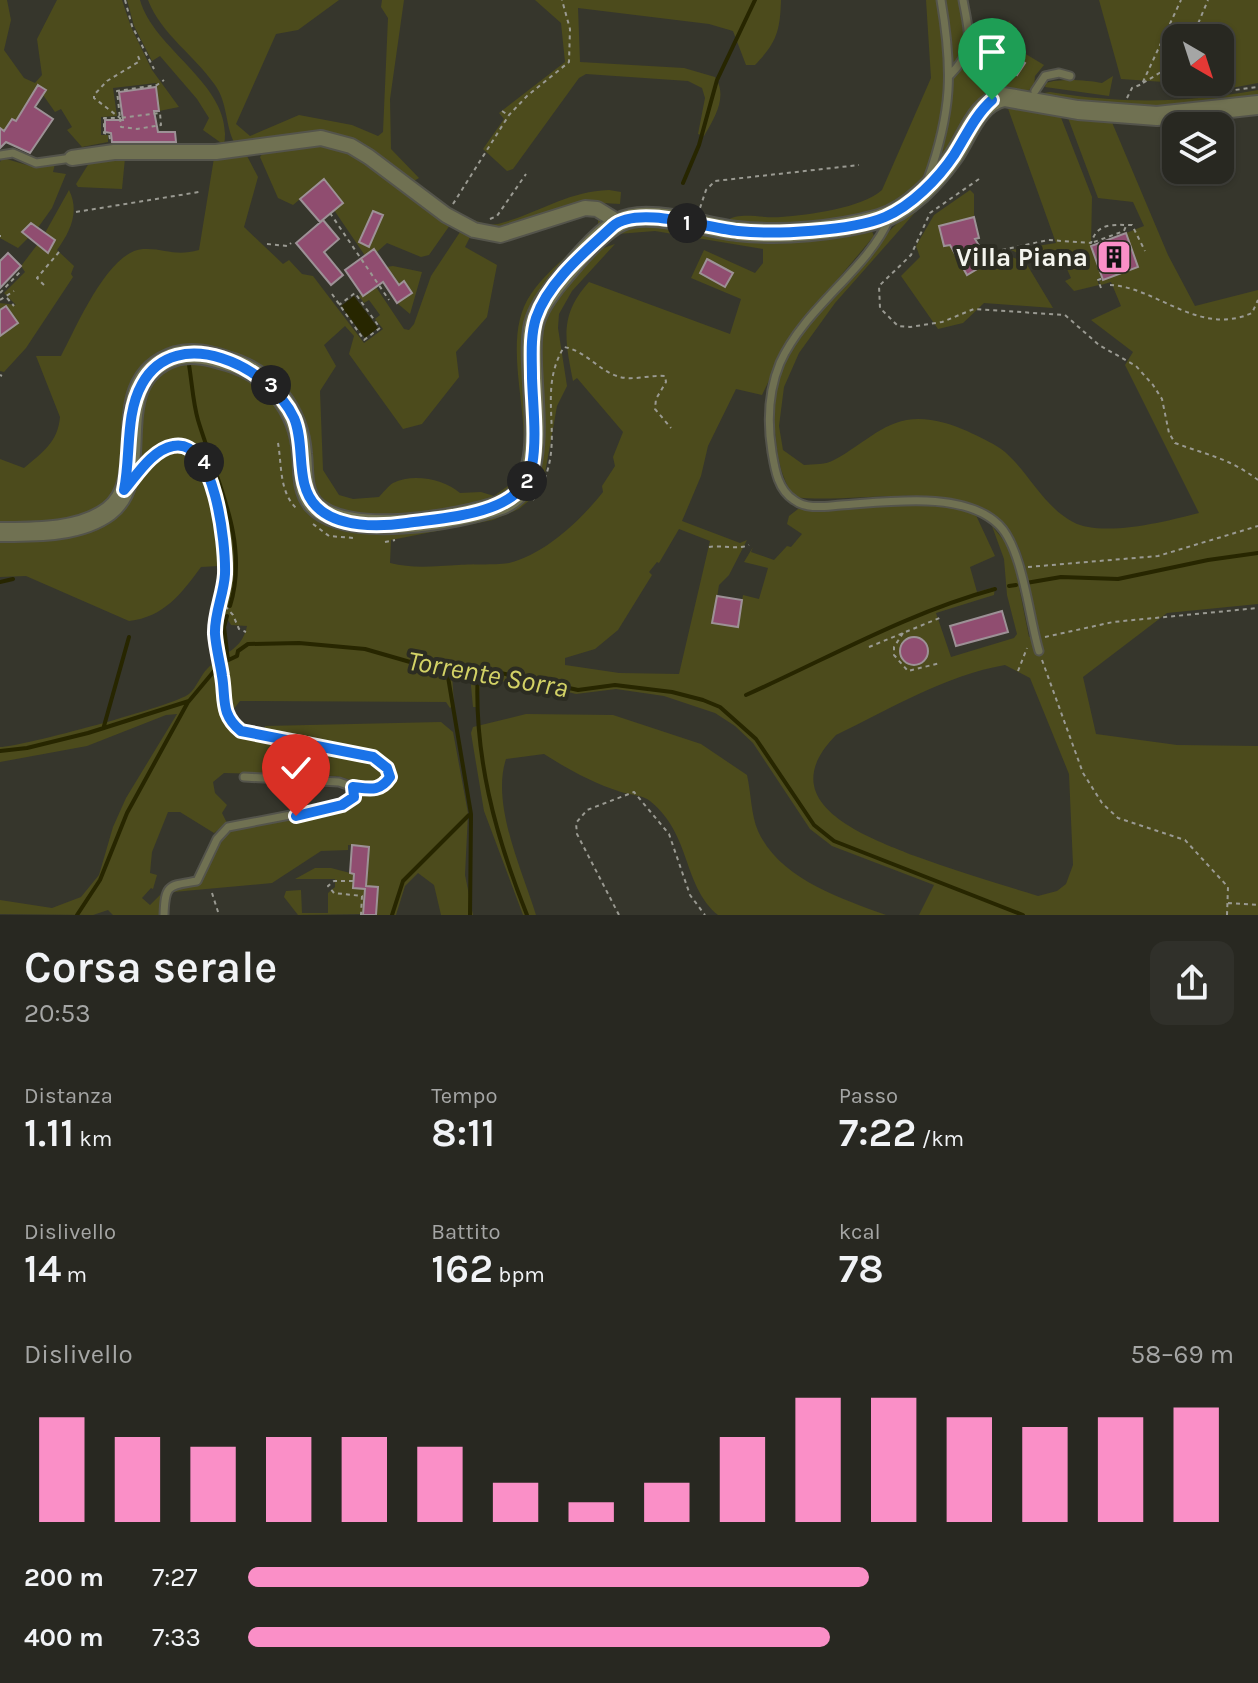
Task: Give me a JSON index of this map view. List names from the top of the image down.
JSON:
{
  "water": ["Torrente Sorra"],
  "places": {
    "building": ["Villa Piana"]
  },
  "north": "bottom right",
  "page": {
    "pins": [
      "1",
      "3",
      "4",
      "2"
    ],
    "heading": ["Corsa serale", "20:53"],
    "stats": [
      ["Distanza", "1.11 km"],
      ["Tempo", "8:11"],
      ["Passo", "7:22 /km"],
      ["Dislivello", "14 m"],
      ["Battito", "162 bpm"],
      ["kcal", "78"]
    ],
    "chart": ["Dislivello", "58–69 m"],
    "list": [
      {
        "name": "200 m",
        "note": "7:27"
      },
      {
        "name": "400 m",
        "note": "7:33"
      }
    ]
  }
}
